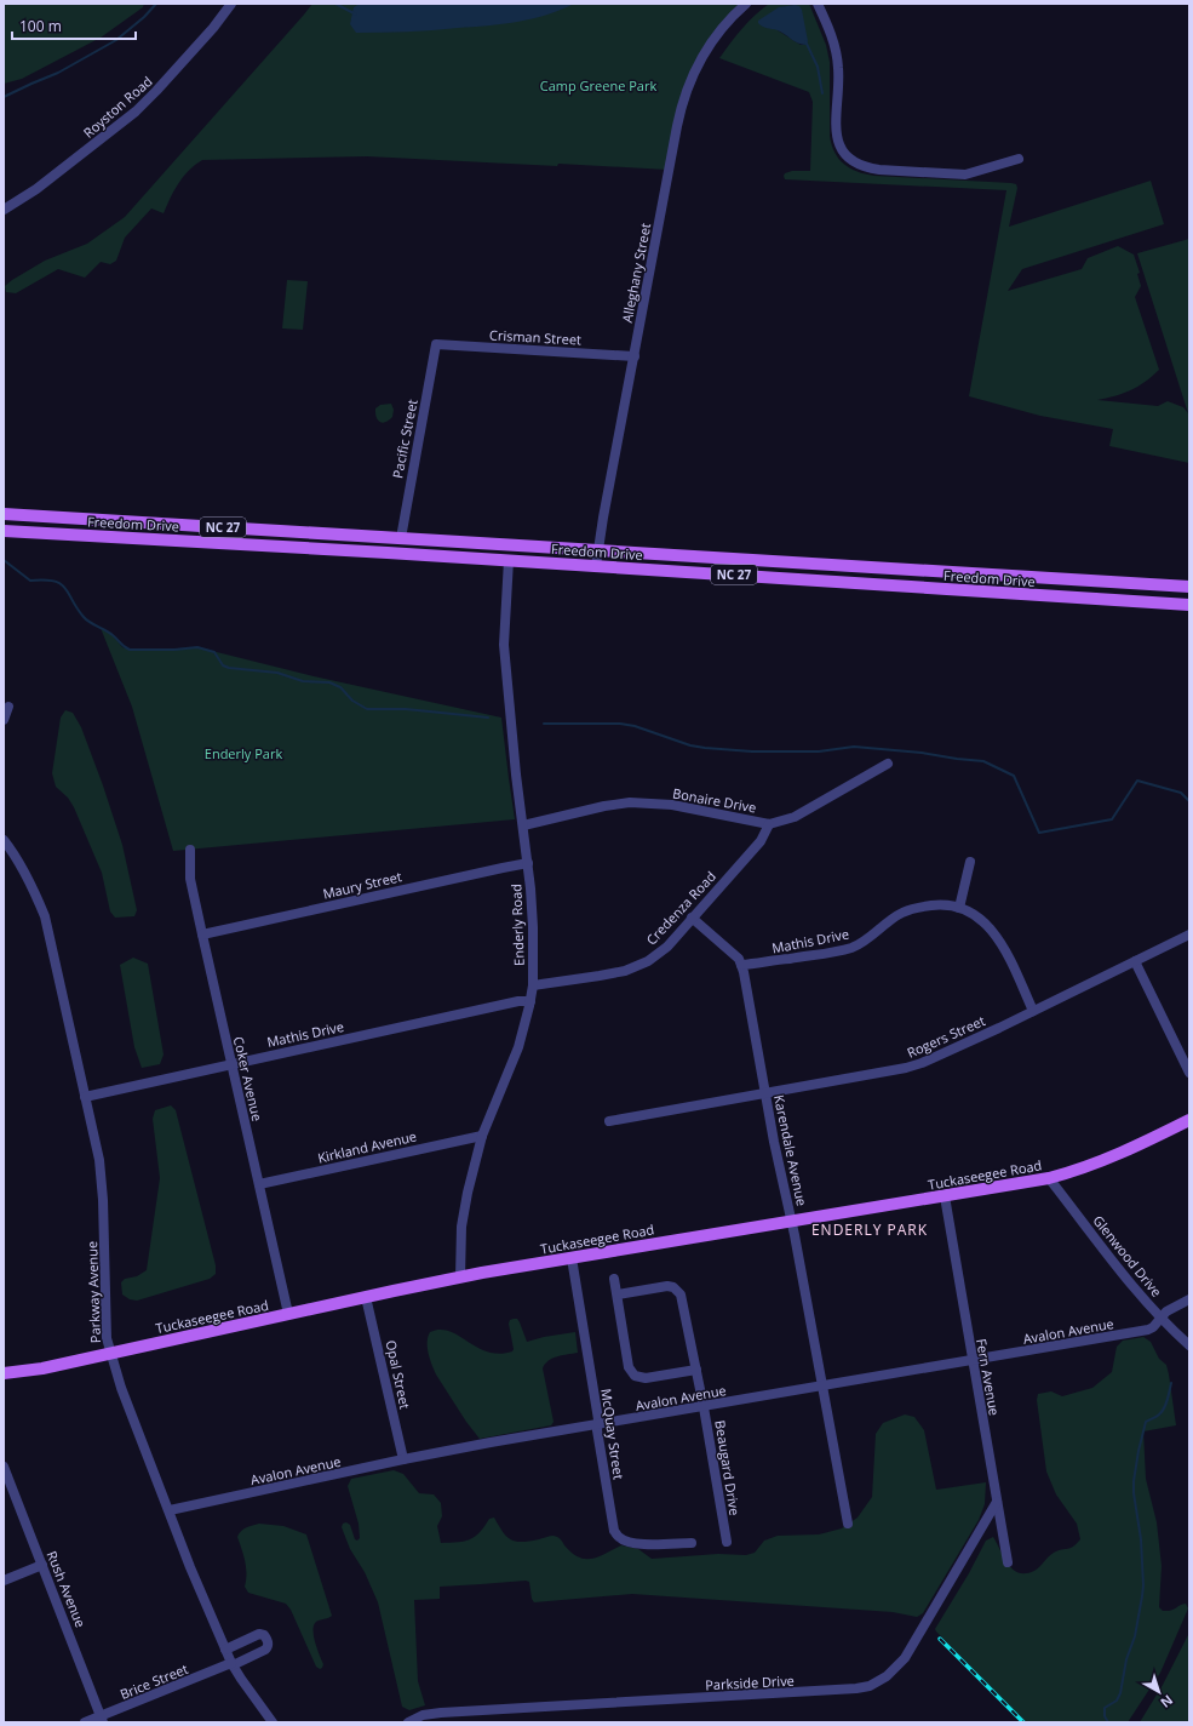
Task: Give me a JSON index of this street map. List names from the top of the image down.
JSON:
{
  "streets": {
    "main road": ["Freedom Drive", "NC 27", "Tuckaseegee Road"],
    "street": [
      "Royston Road",
      "Alleghany Street",
      "Crisman Street",
      "Pacific Street",
      "Bonaire Drive",
      "Maury Street",
      "Credenza Road",
      "Enderly Road",
      "Mathis Drive",
      "Rogers Street",
      "Coker Avenue",
      "Kirkland Avenue",
      "Karendale Avenue",
      "Glenwood Drive",
      "Parkway Avenue",
      "Avalon Avenue",
      "Opal Street",
      "Fern Avenue",
      "McQuay Street",
      "Beaugard Drive",
      "Rush Avenue",
      "Brice Street",
      "Parkside Drive"
    ]
  },
  "crossings": [
    ["Alleghany Street", "Crisman Street"],
    ["Alleghany Street", "Freedom Drive"],
    ["Crisman Street", "Pacific Street"],
    ["Pacific Street", "Freedom Drive"],
    ["Freedom Drive", "Enderly Road"],
    ["Bonaire Drive", "Credenza Road"],
    ["Bonaire Drive", "Enderly Road"],
    ["Maury Street", "Enderly Road"],
    ["Maury Street", "Coker Avenue"],
    ["Credenza Road", "Enderly Road"],
    ["Enderly Road", "Mathis Drive"],
    ["Enderly Road", "Kirkland Avenue"],
    ["Enderly Road", "Tuckaseegee Road"],
    ["Mathis Drive", "Rogers Street"],
    ["Mathis Drive", "Coker Avenue"],
    ["Mathis Drive", "Karendale Avenue"],
    ["Mathis Drive", "Parkway Avenue"],
    ["Rogers Street", "Karendale Avenue"],
    ["Coker Avenue", "Kirkland Avenue"],
    ["Coker Avenue", "Tuckaseegee Road"],
    ["Karendale Avenue", "Tuckaseegee Road"],
    ["Karendale Avenue", "Avalon Avenue"],
    ["Tuckaseegee Road", "Glenwood Drive"],
    ["Tuckaseegee Road", "Parkway Avenue"],
    ["Tuckaseegee Road", "Opal Street"],
    ["Tuckaseegee Road", "Fern Avenue"],
    ["Tuckaseegee Road", "McQuay Street"],
    ["Glenwood Drive", "Avalon Avenue"],
    ["Parkway Avenue", "Avalon Avenue"],
    ["Parkway Avenue", "Brice Street"],
    ["Avalon Avenue", "Opal Street"],
    ["Avalon Avenue", "Fern Avenue"],
    ["Avalon Avenue", "McQuay Street"],
    ["Avalon Avenue", "Beaugard Drive"],
    ["Fern Avenue", "Parkside Drive"],
    ["Rush Avenue", "Brice Street"]
  ],
  "districts": ["ENDERLY PARK"],
  "parks": ["Camp Greene Park", "Enderly Park"],
  "scale_bar": "100 m",
  "north": "bottom right"
}
